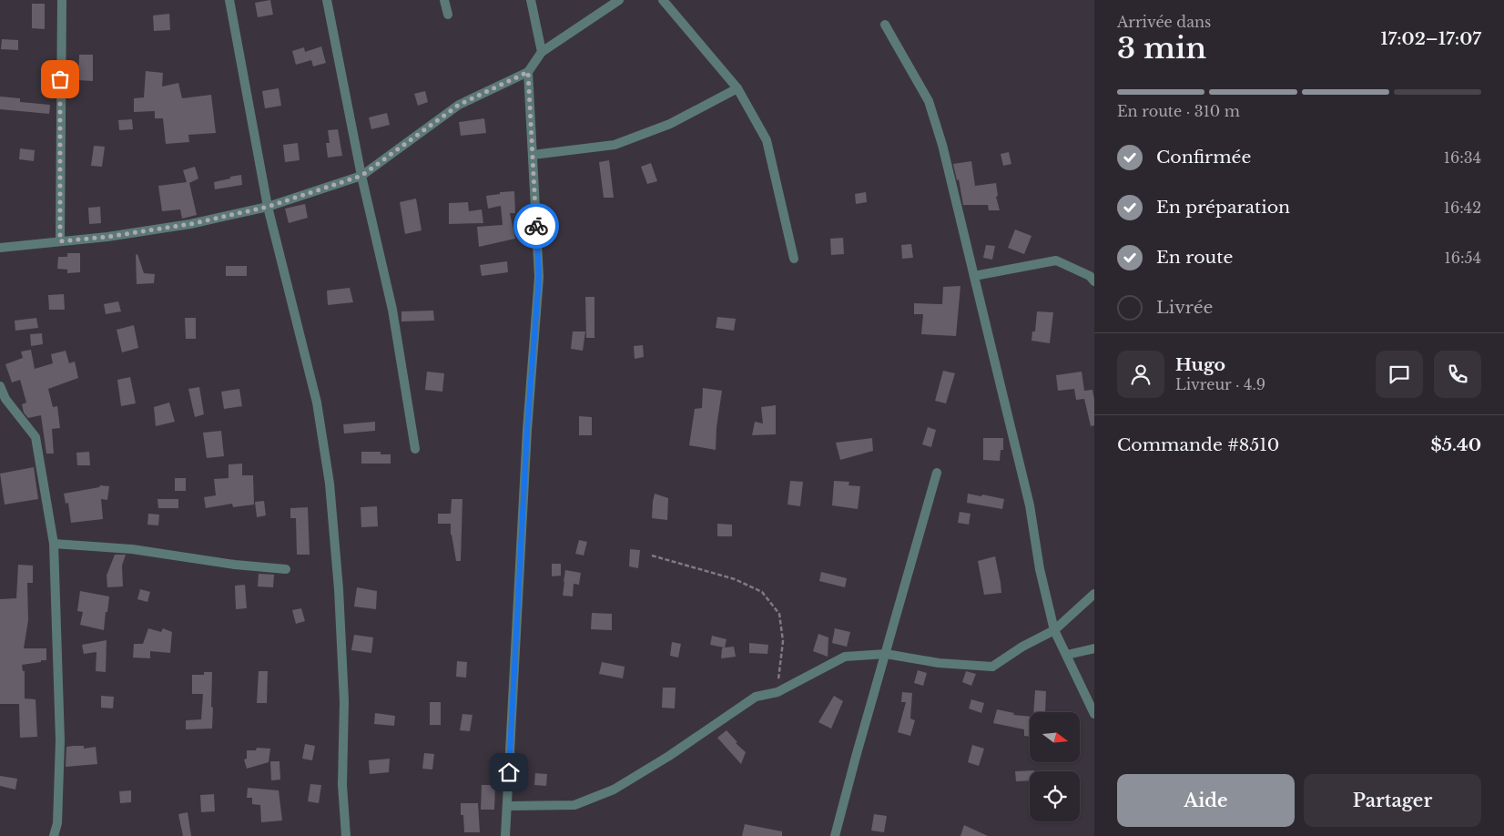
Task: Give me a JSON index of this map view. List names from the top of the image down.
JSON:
{
  "north": "right",
  "page": {
    "heading": ["3 min", "Arrivée dans", "17:02–17:07"],
    "panel": [
      "Hugo",
      "Livreur · 4.9",
      "Commande #8510",
      "$5.40"
    ],
    "bar": "En route · 310 m",
    "list": [
      ["Confirmée", "16:34"],
      ["En préparation", "16:42"],
      ["En route", "16:54"],
      "Livrée"
    ],
    "buttons": ["Aide", "Partager"]
  }
}
